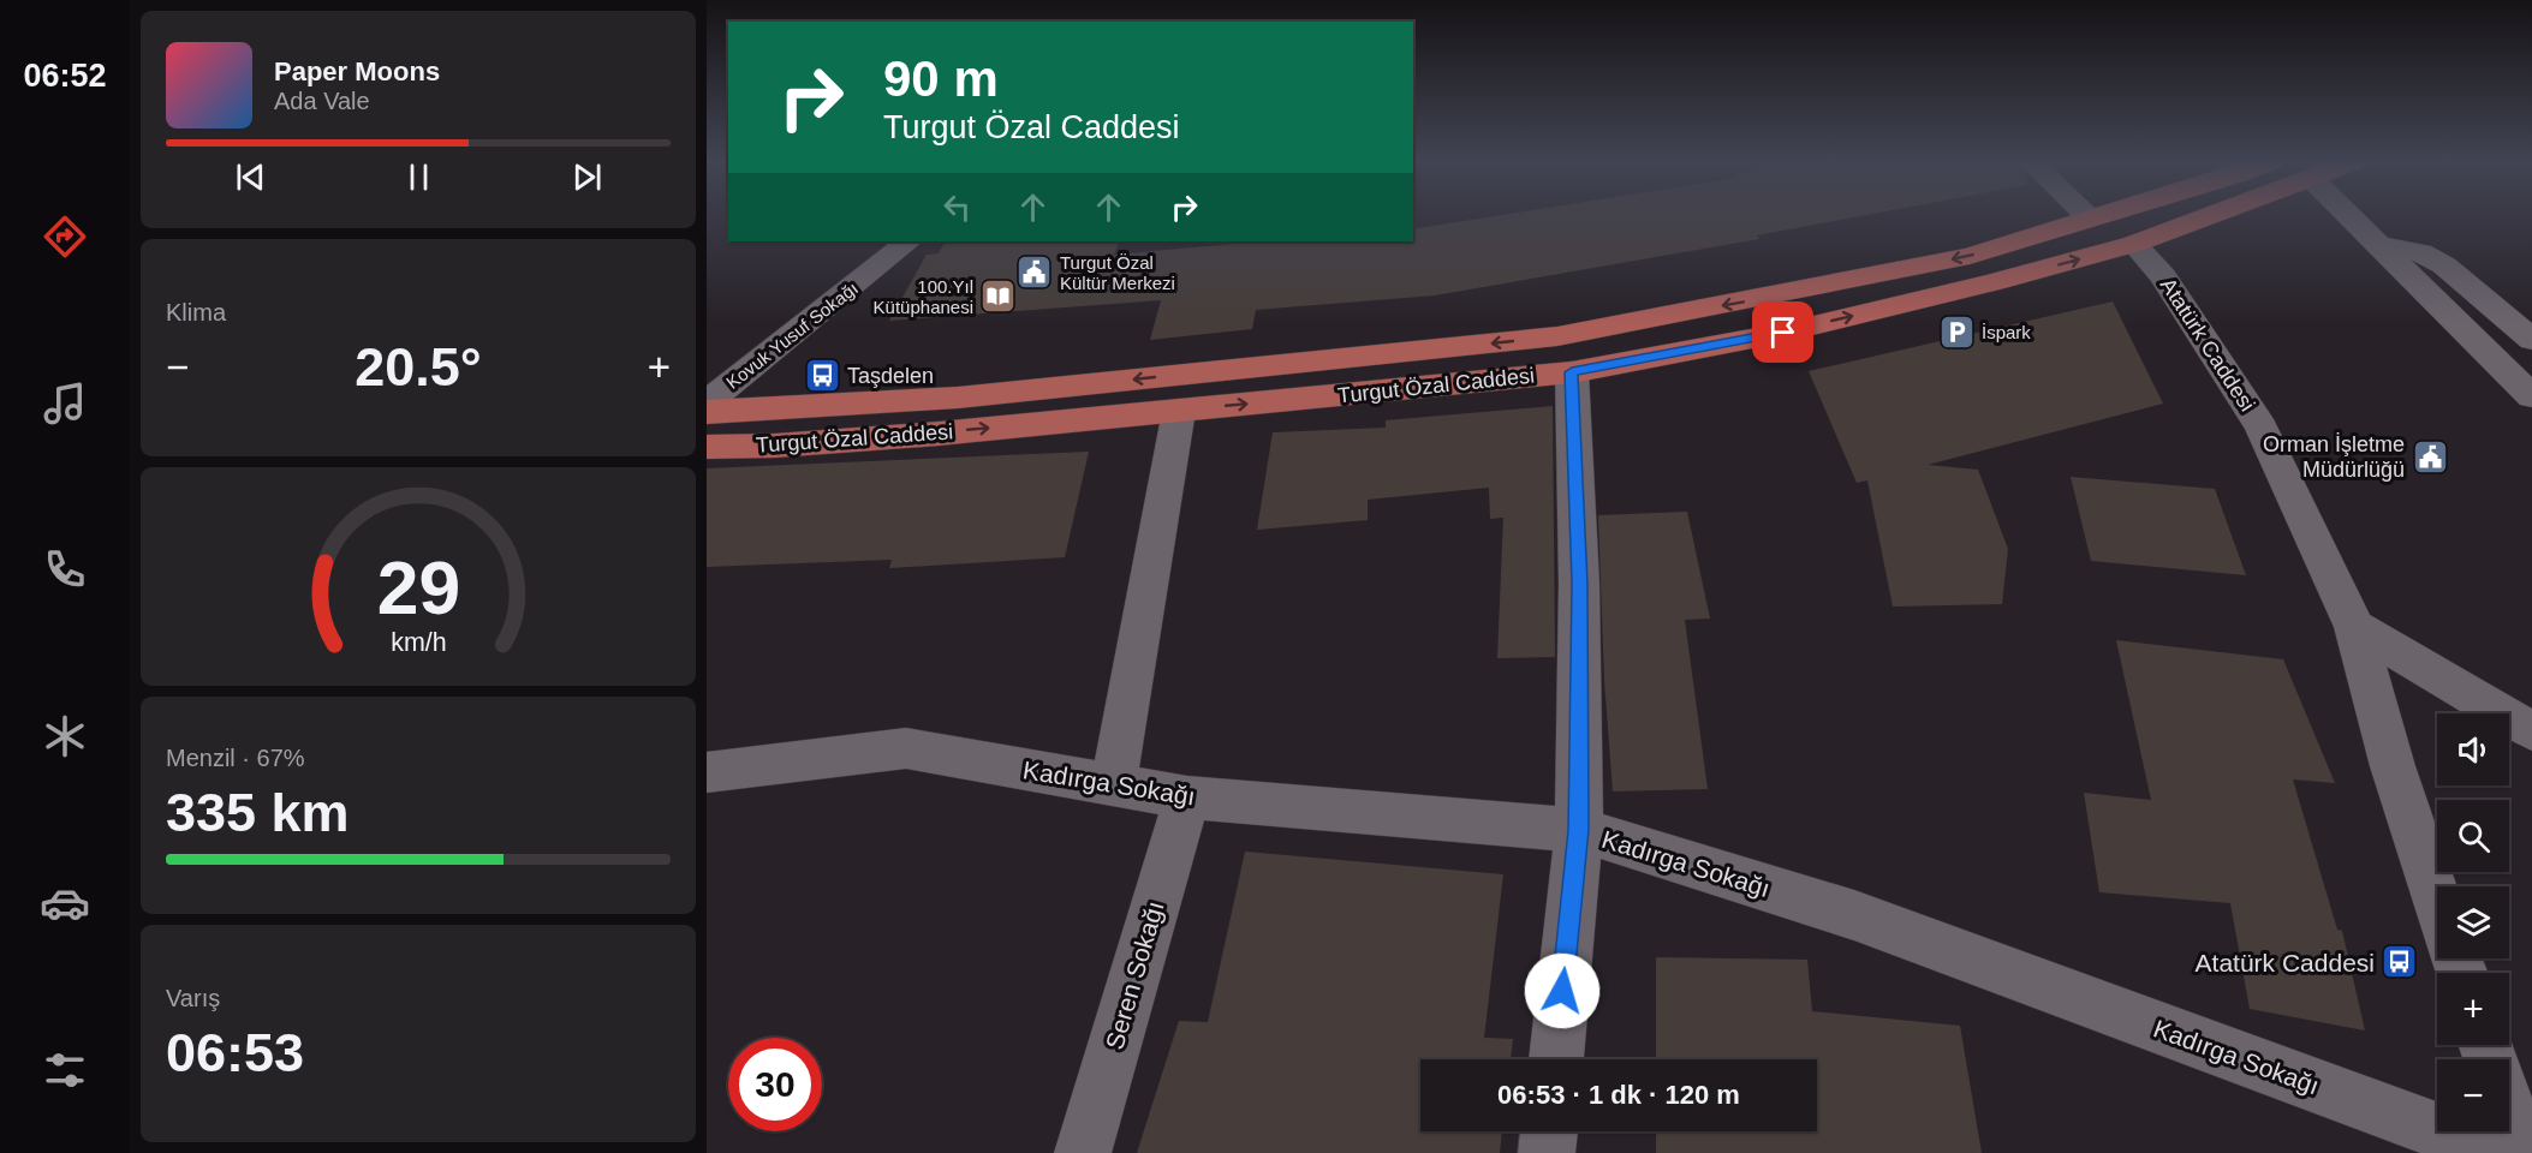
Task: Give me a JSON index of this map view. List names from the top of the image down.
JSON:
{
  "streets": {
    "main road": ["Turgut Özal Caddesi"],
    "street": [
      "Kovuk Yusuf Sokağı",
      "Atatürk Caddesi",
      "Kadırga Sokağı",
      "Seren Sokağı"
    ]
  },
  "crossings": [
    ["Atatürk Caddesi", "Turgut Özal Caddesi"],
    ["Kadırga Sokağı", "Seren Sokağı"]
  ],
  "places": {
    "public building": ["Turgut Özal Kültür Merkezi", "Orman İşletme Müdürlüğü"],
    "library": ["100.Yıl Kütüphanesi"],
    "parking": ["İspark"],
    "bus stop": ["Taşdelen", "Atatürk Caddesi"]
  },
  "page": {
    "tabs": "06:52",
    "turn": ["90 m", "Turgut Özal Caddesi"],
    "song": ["Paper Moons", "Ada Vale"],
    "tile": [
      "Klima",
      ["Menzil · 67%", "335 km"],
      ["Varış", "06:53"]
    ],
    "heat": ["−", "20.5°", "+"],
    "map_buttons": ["+", "−"],
    "limit": "30",
    "trip": "06:53 · 1 dk · 120 m",
    "gauge": ["29", "km/h"]
  }
}
